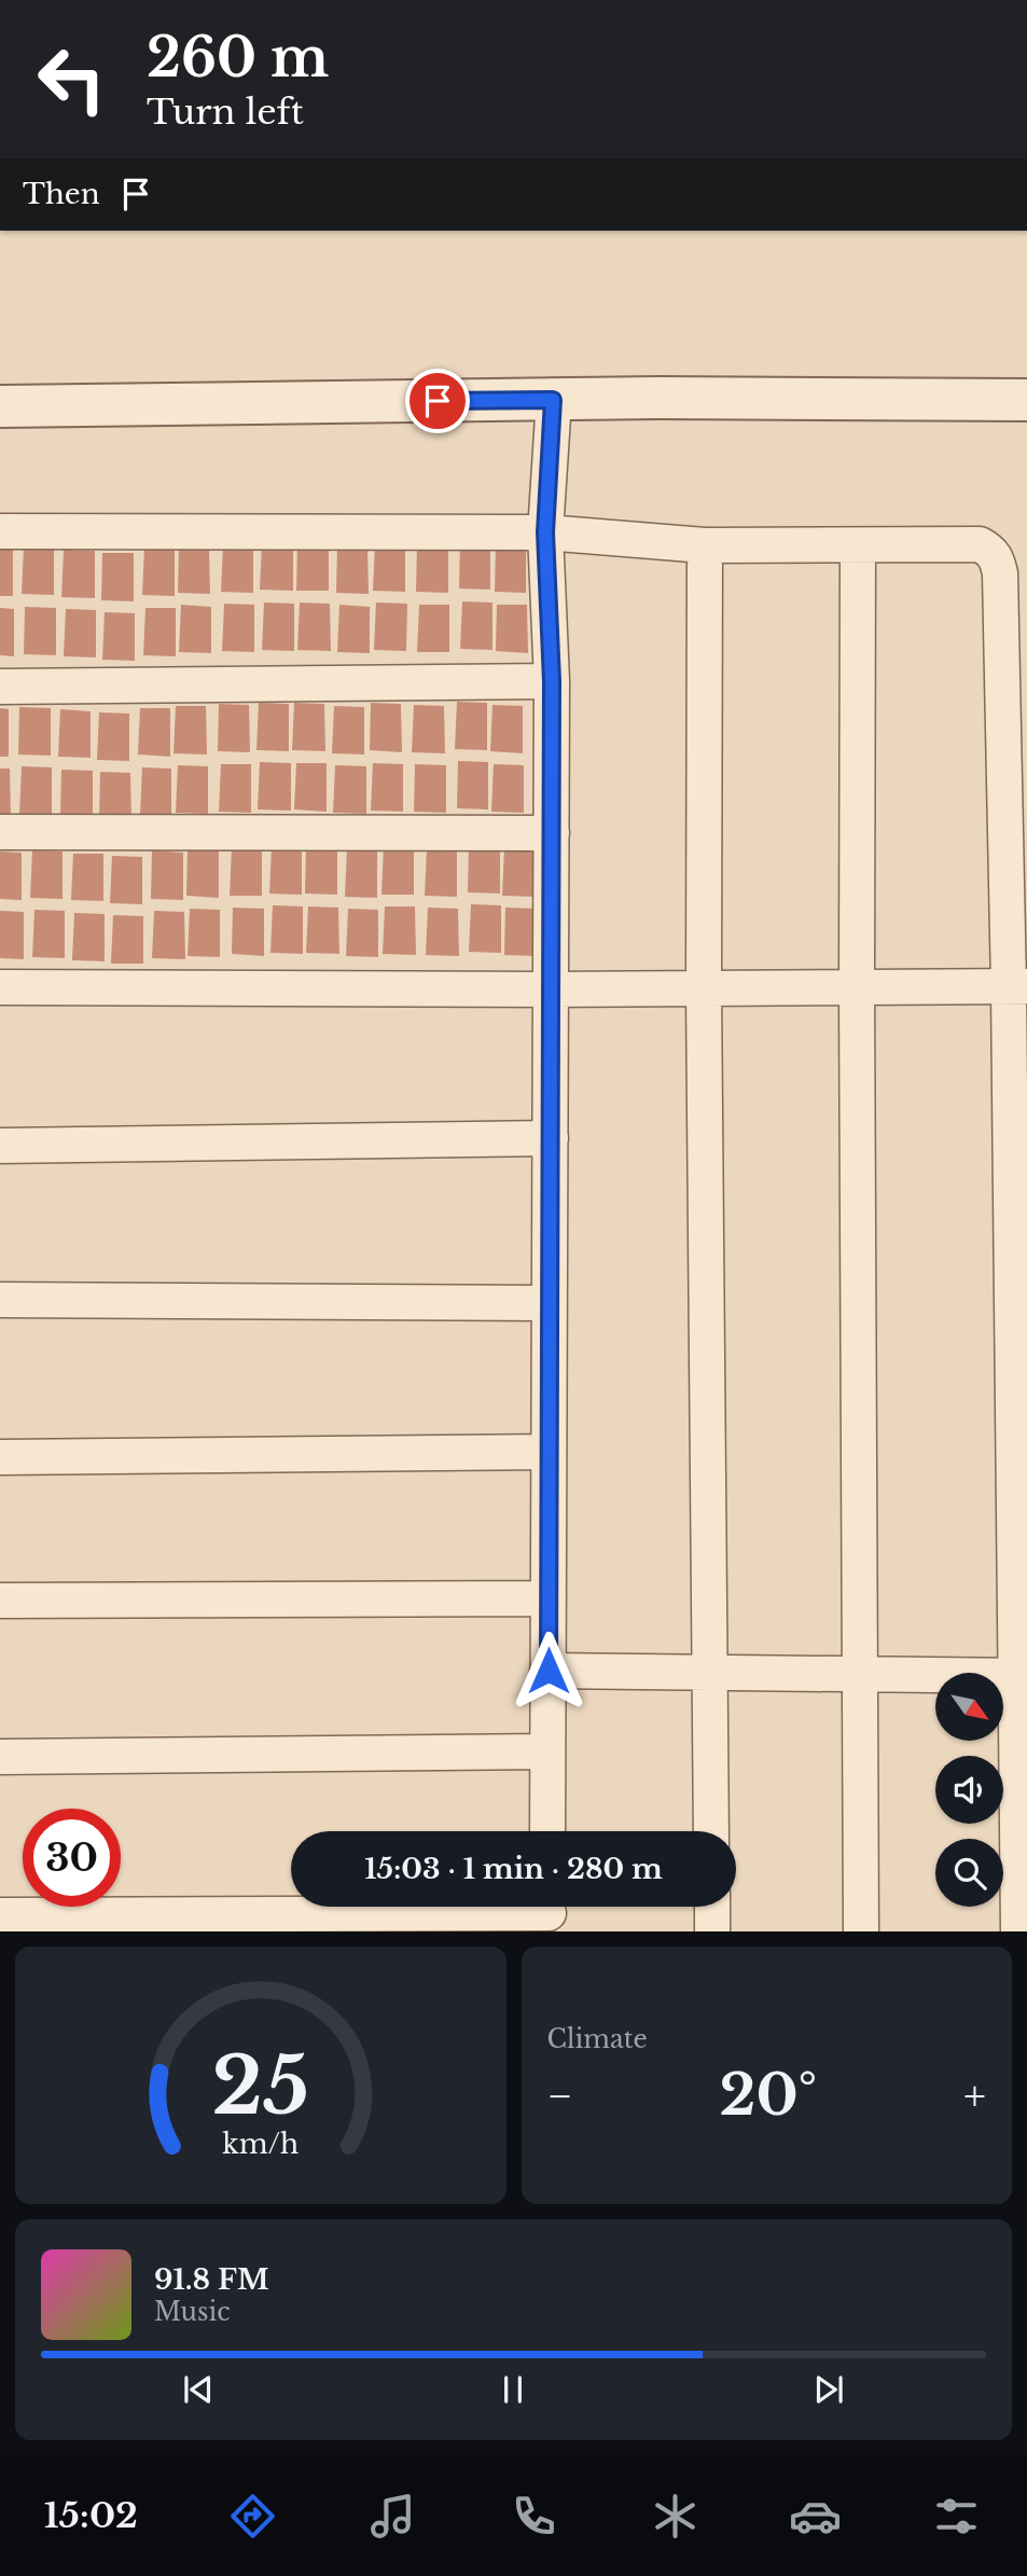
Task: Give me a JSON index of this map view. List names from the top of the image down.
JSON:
{
  "north": "bottom right",
  "page": {
    "turn": ["260 m", "Turn left"],
    "then": "Then",
    "limit": "30",
    "trip": "15:03 · 1 min · 280 m",
    "tile": "Climate",
    "heat": ["−", "20°", "+"],
    "song": ["91.8 FM", "Music"],
    "tabs": "15:02",
    "gauge": ["25", "km/h"]
  }
}
